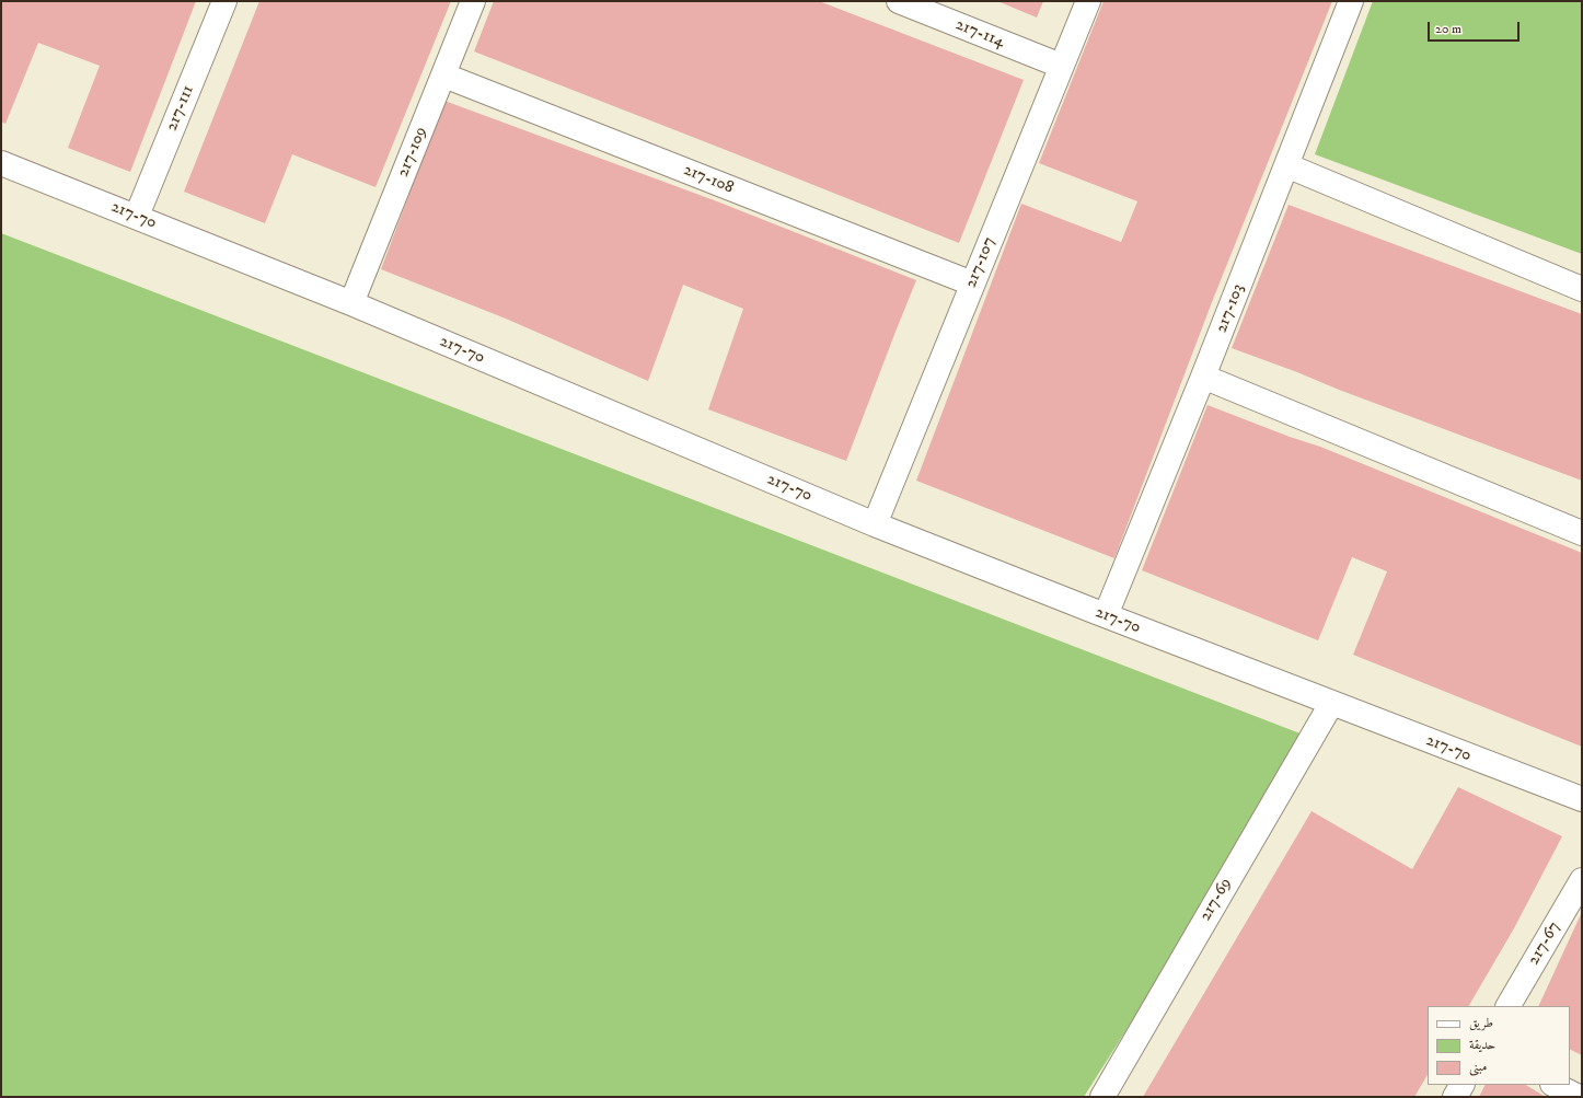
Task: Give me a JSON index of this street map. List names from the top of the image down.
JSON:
{
  "streets": {
    "street": [
      "217-114",
      "217-111",
      "217-109",
      "217-108",
      "217-70",
      "217-107",
      "217-103",
      "217-69",
      "217-67"
    ]
  },
  "crossings": [
    ["217-114", "217-107"],
    ["217-111", "217-70"],
    ["217-109", "217-108"],
    ["217-109", "217-70"],
    ["217-108", "217-107"],
    ["217-70", "217-107"],
    ["217-70", "217-103"],
    ["217-70", "217-69"]
  ],
  "legend": ["طريق", "حديقة", "مبنى"],
  "scale_bar": "20 m"
}
